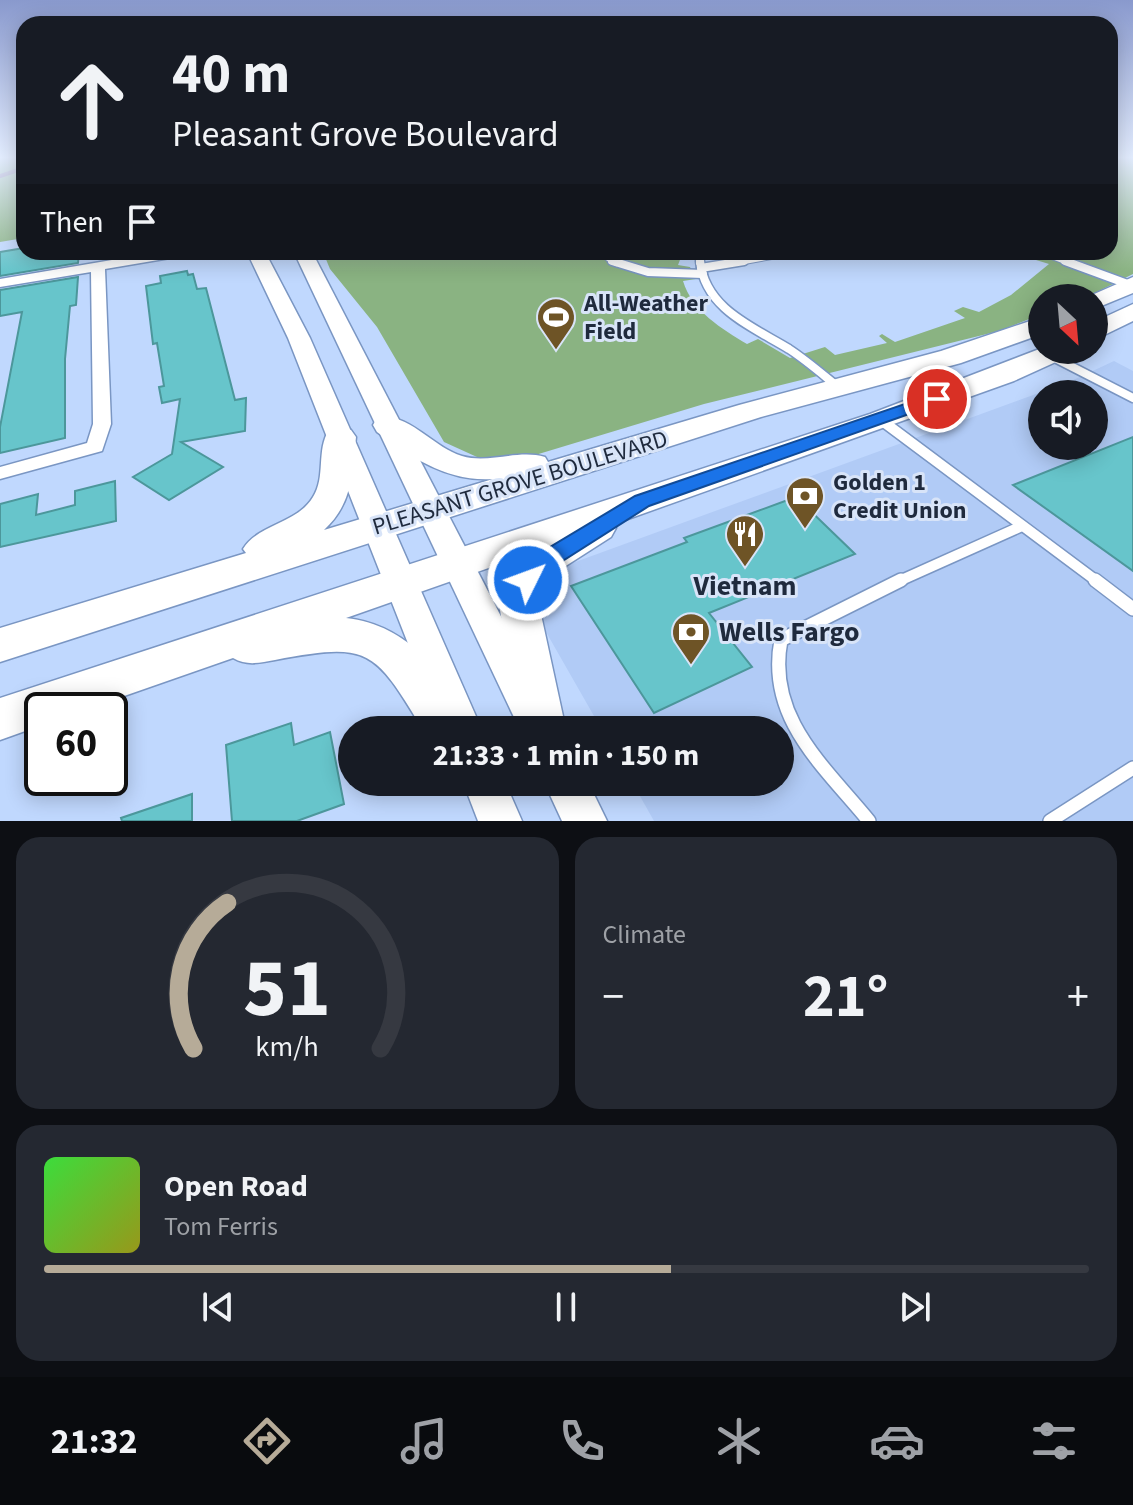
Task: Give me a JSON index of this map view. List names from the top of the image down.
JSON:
{
  "streets": {
    "main road": ["PLEASANT GROVE BOULEVARD"]
  },
  "places": {
    "sports": ["All-Weather Field"],
    "bank": ["Golden 1 Credit Union", "Wells Fargo"],
    "restaurant": ["Vietnam"]
  },
  "north": "bottom right",
  "page": {
    "turn": ["40 m", "Pleasant Grove Boulevard"],
    "then": "Then",
    "limit": "60",
    "trip": "21:33 · 1 min · 150 m",
    "tile": "Climate",
    "heat": ["−", "21°", "+"],
    "song": ["Open Road", "Tom Ferris"],
    "tabs": "21:32",
    "gauge": ["51", "km/h"]
  }
}
